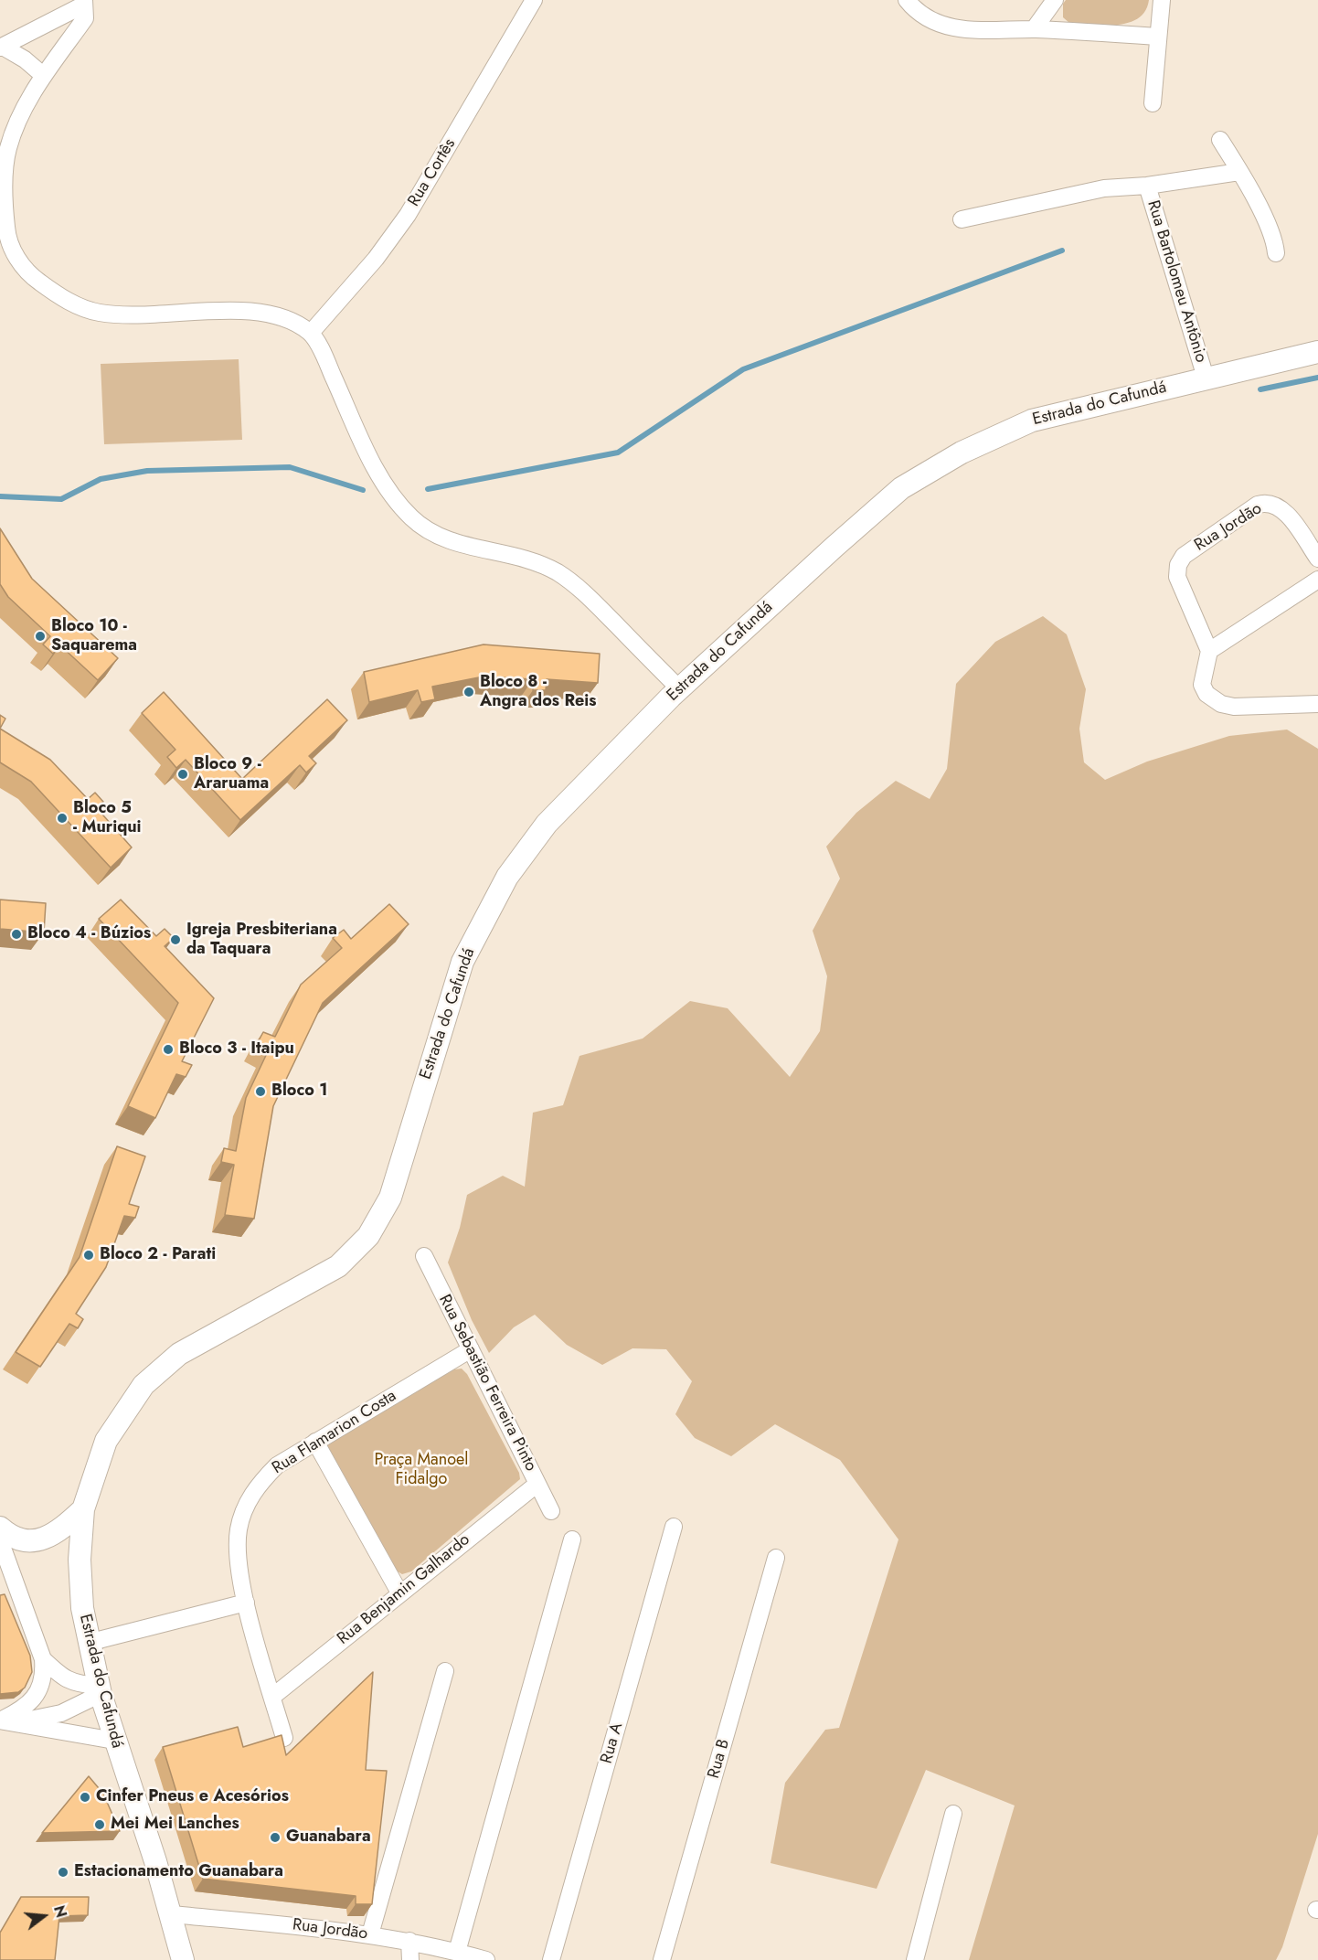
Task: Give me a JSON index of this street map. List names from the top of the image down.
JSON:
{
  "streets": {
    "main road": ["Estrada do Cafundá"],
    "street": [
      "Rua Cortês",
      "Rua Bartolomeu Antônio",
      "Rua Jordão",
      "Rua Sebastião Ferreira Pinto",
      "Rua Flamarion Costa",
      "Rua Benjamin Galhardo",
      "Rua A",
      "Rua B"
    ]
  },
  "crossings": [
    ["Rua Bartolomeu Antônio", "Estrada do Cafundá"],
    ["Estrada do Cafundá", "Rua Jordão"],
    ["Rua Sebastião Ferreira Pinto", "Rua Flamarion Costa"],
    ["Rua Sebastião Ferreira Pinto", "Rua Benjamin Galhardo"],
    ["Rua Flamarion Costa", "Rua Benjamin Galhardo"]
  ],
  "parks": ["Praça Manoel Fidalgo"],
  "places": [
    "Bloco 10 - Saquarema",
    "Bloco 8 - Angra dos Reis",
    "Bloco 9 - Araruama",
    "Bloco 5 - Muriqui",
    "Bloco 4 - Búzios",
    "Igreja Presbiteriana da Taquara",
    "Bloco 3 - Itaipu",
    "Bloco 1",
    "Bloco 2 - Parati",
    "Cinfer Pneus e Acesórios",
    "Mei Mei Lanches",
    "Guanabara",
    "Estacionamento Guanabara"
  ],
  "north": "right"
}
